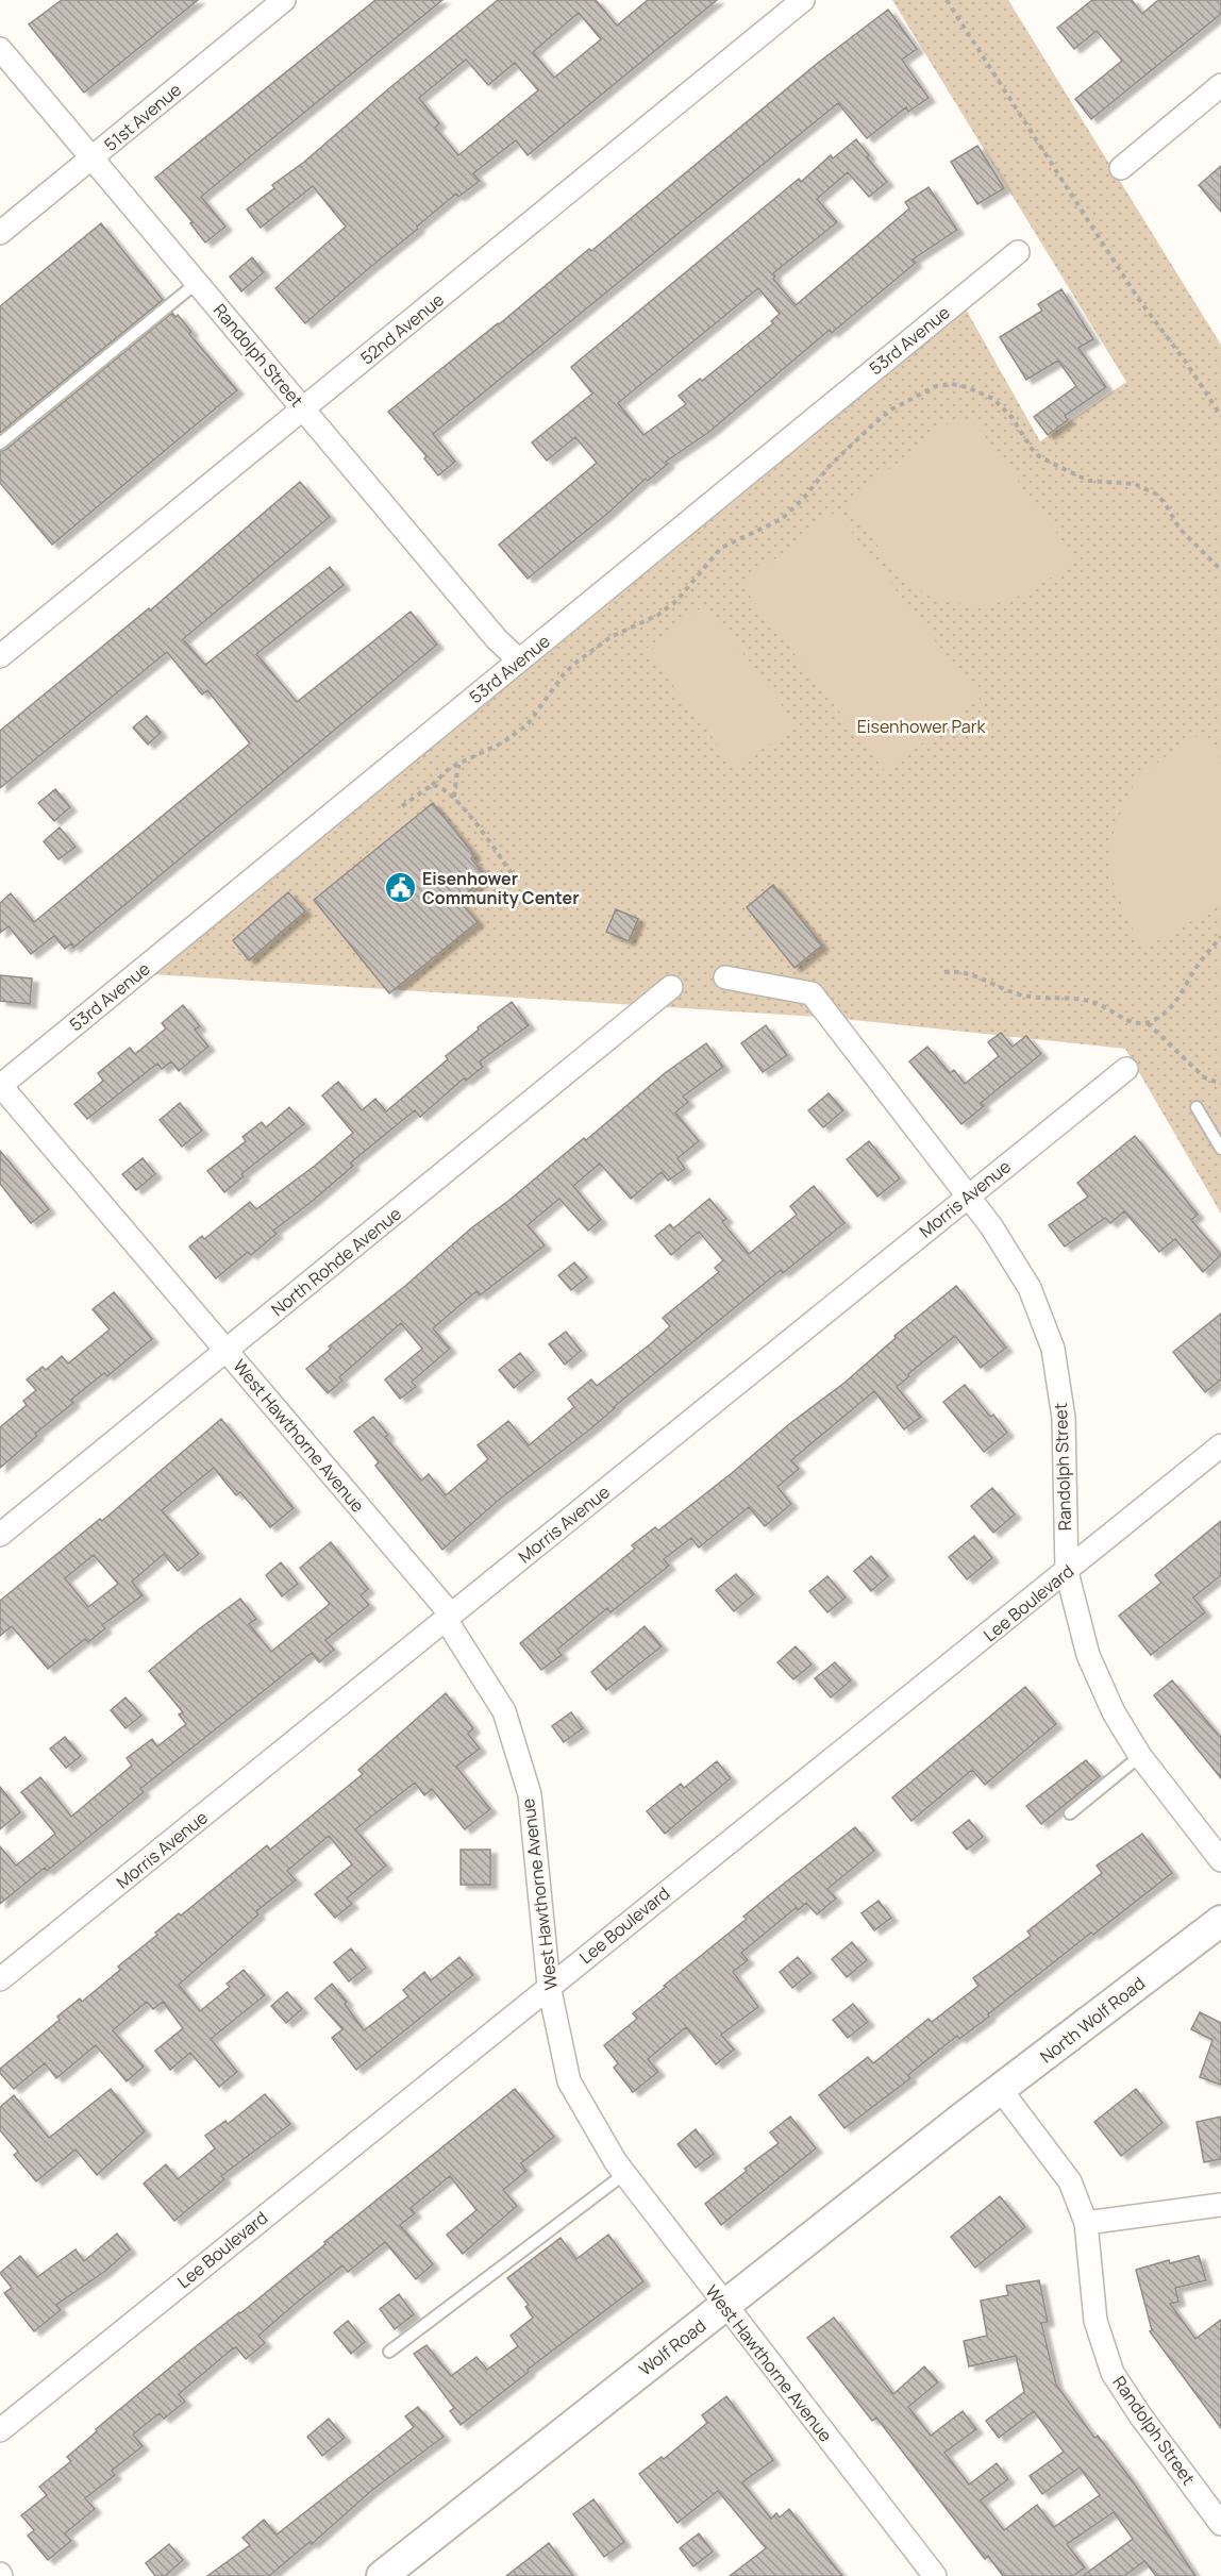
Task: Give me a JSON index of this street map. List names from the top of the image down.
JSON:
{
  "streets": {
    "main road": ["North Wolf Road", "Wolf Road"],
    "street": [
      "51st Avenue",
      "52nd Avenue",
      "53rd Avenue",
      "Randolph Street",
      "Morris Avenue",
      "North Rohde Avenue",
      "West Hawthorne Avenue",
      "Lee Boulevard"
    ]
  },
  "crossings": [
    ["51st Avenue", "Randolph Street"],
    ["52nd Avenue", "Randolph Street"],
    ["53rd Avenue", "Randolph Street"],
    ["53rd Avenue", "West Hawthorne Avenue"],
    ["Randolph Street", "Morris Avenue"],
    ["Randolph Street", "Lee Boulevard"],
    ["Randolph Street", "North Wolf Road"],
    ["Morris Avenue", "West Hawthorne Avenue"],
    ["North Rohde Avenue", "West Hawthorne Avenue"],
    ["West Hawthorne Avenue", "Lee Boulevard"],
    ["West Hawthorne Avenue", "Wolf Road"],
    ["North Wolf Road", "Wolf Road"]
  ],
  "parks": ["Eisenhower Park"],
  "places": {
    "public building": ["Eisenhower Community Center"]
  }
}
